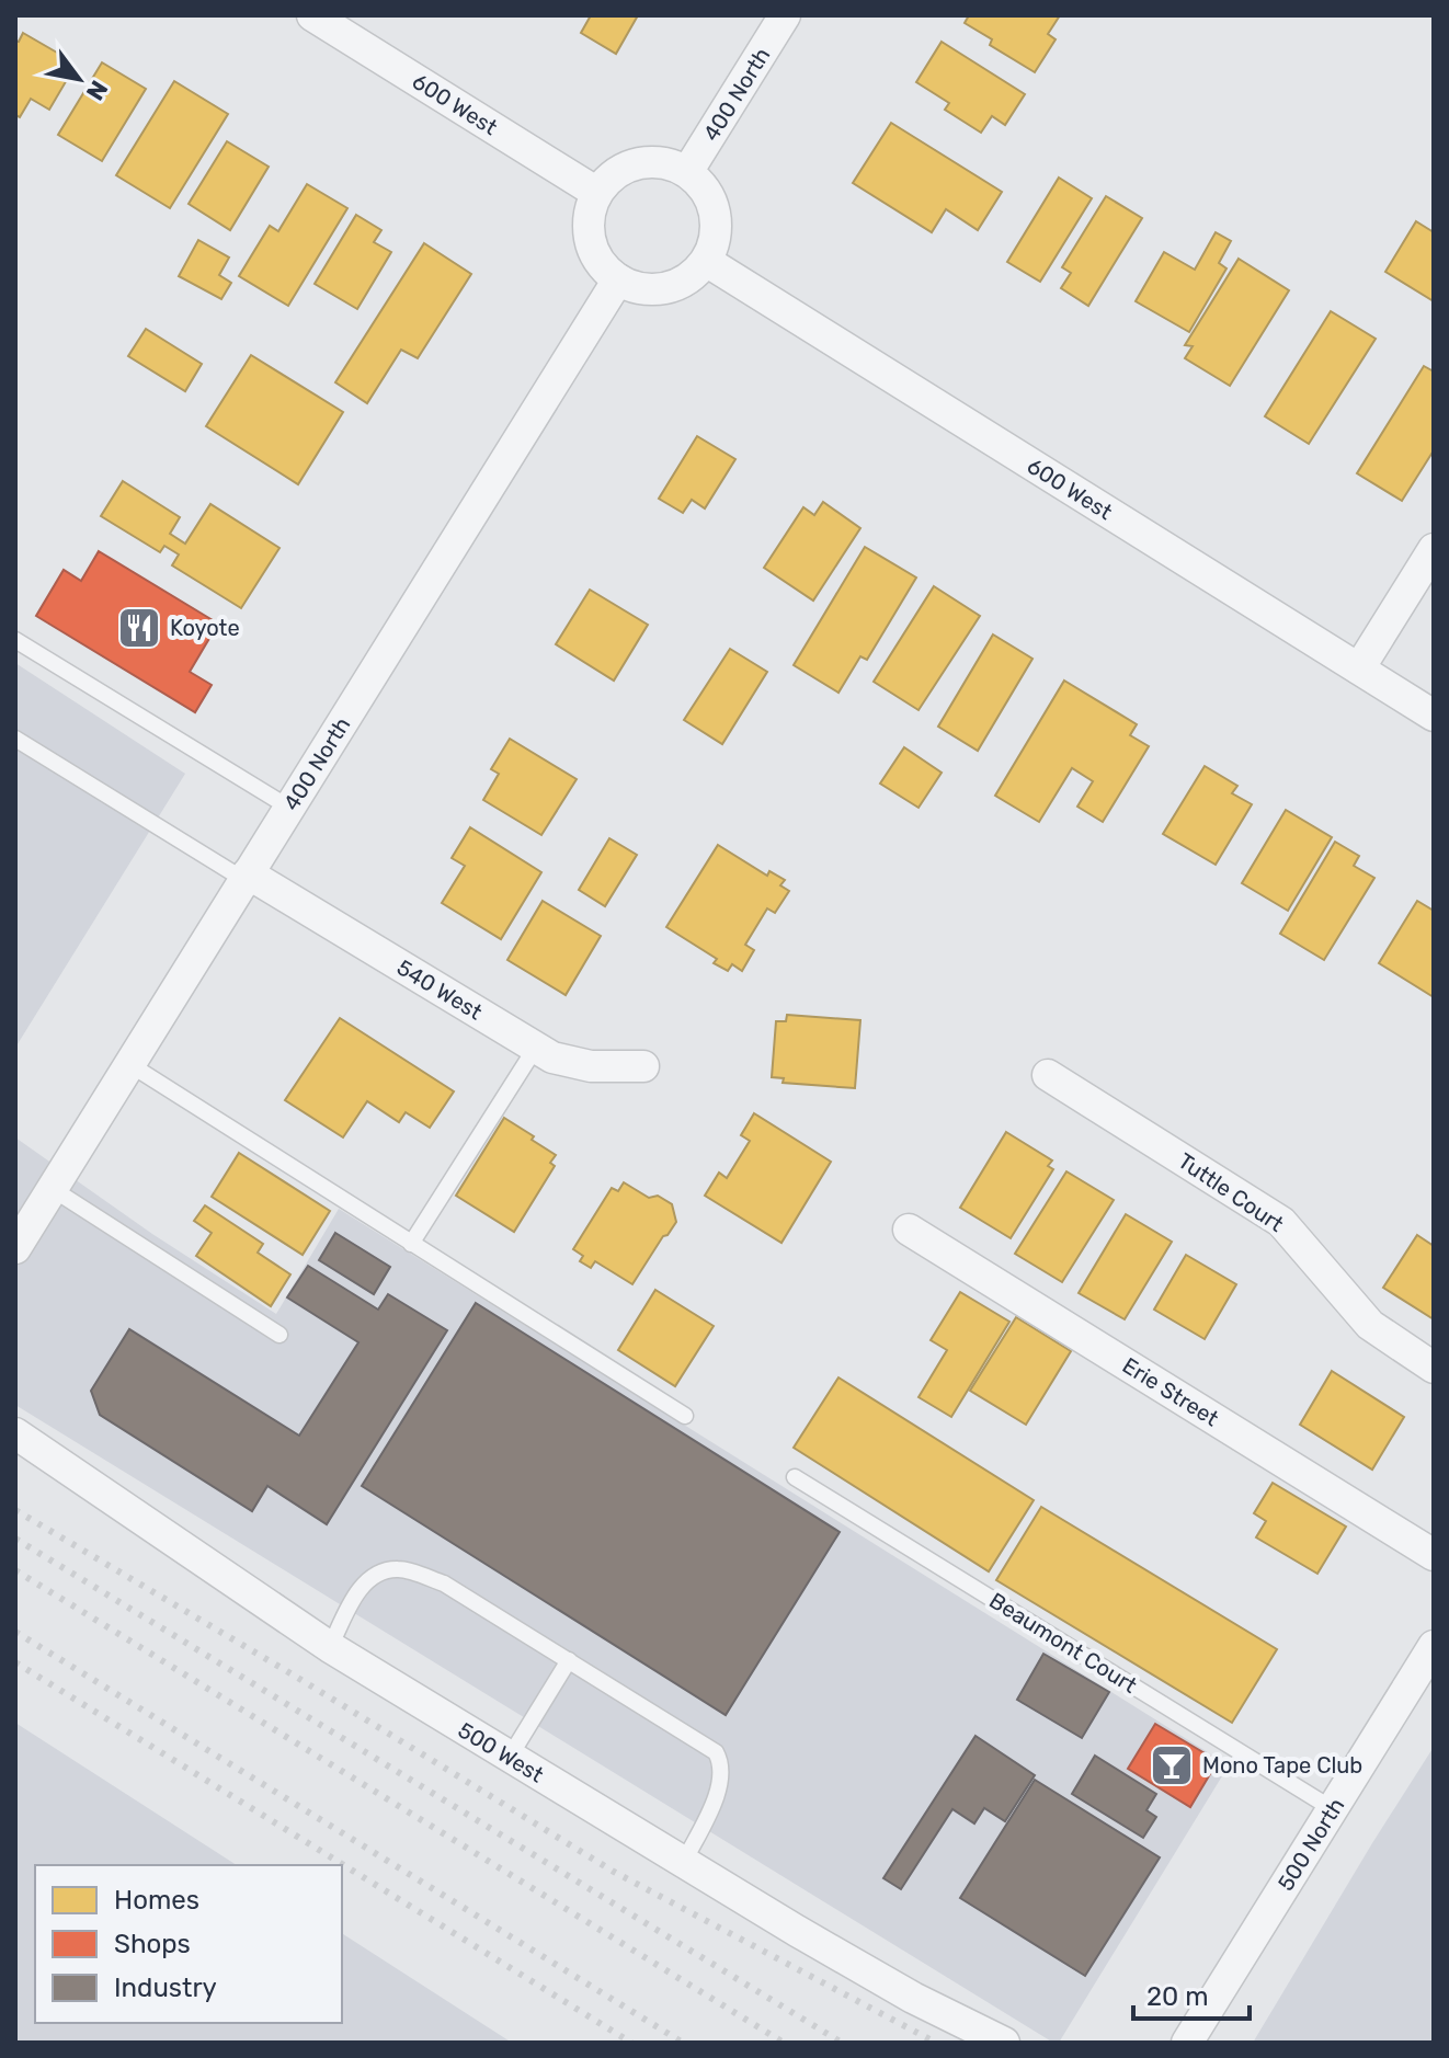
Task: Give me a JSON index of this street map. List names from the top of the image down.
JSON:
{
  "streets": {
    "street": [
      "400 North",
      "600 West",
      "540 West",
      "Tuttle Court",
      "Erie Street",
      "500 West",
      "500 North"
    ],
    "lane": ["Beaumont Court"]
  },
  "crossings": [
    ["400 North", "600 West"],
    ["400 North", "540 West"],
    ["Beaumont Court", "500 North"]
  ],
  "places": {
    "restaurant": ["Koyote"],
    "bar": ["Mono Tape Club"]
  },
  "legend": ["Homes", "Shops", "Industry"],
  "scale_bar": "20 m",
  "north": "bottom right"
}
